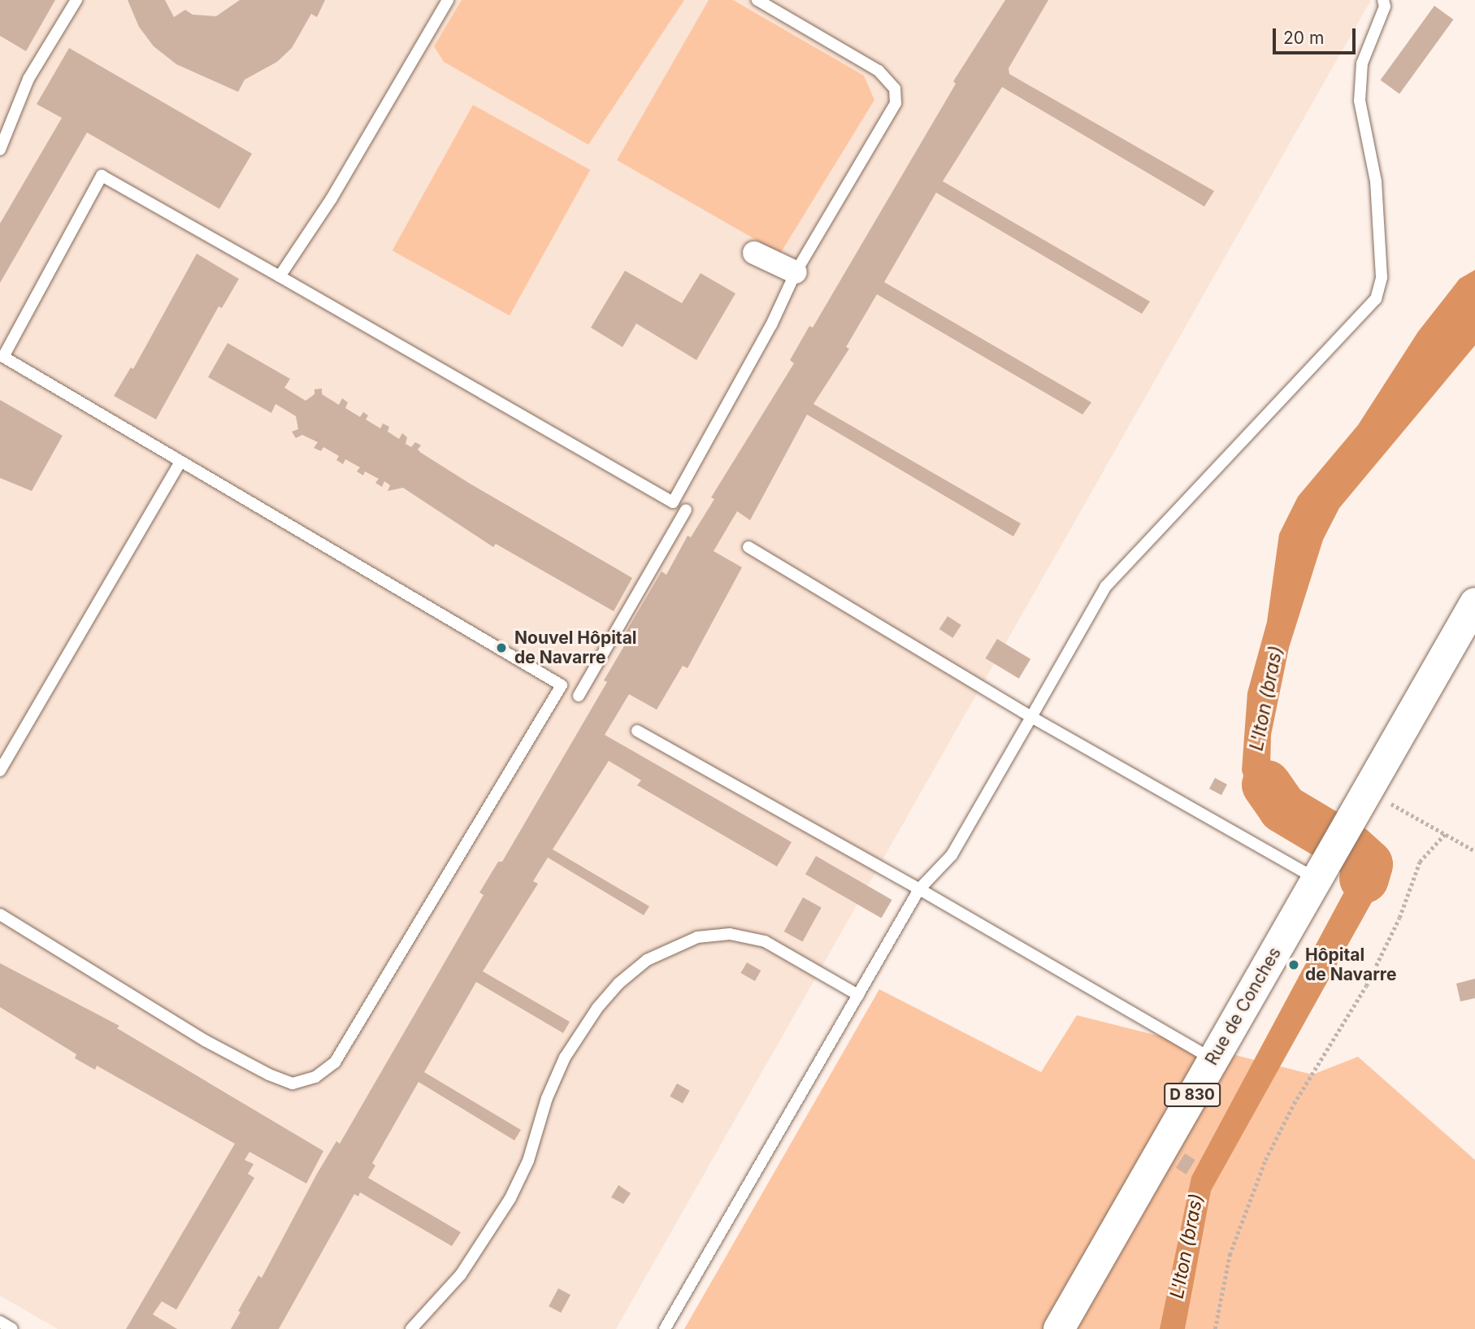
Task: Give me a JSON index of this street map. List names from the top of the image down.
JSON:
{
  "streets": {
    "main road": ["Rue de Conches", "D 830"]
  },
  "crossings": [
    ["Rue de Conches", "D 830"]
  ],
  "water": ["L'Iton (bras)"],
  "places": ["Nouvel Hôpital de Navarre", "Hôpital de Navarre"],
  "scale_bar": "20 m"
}
